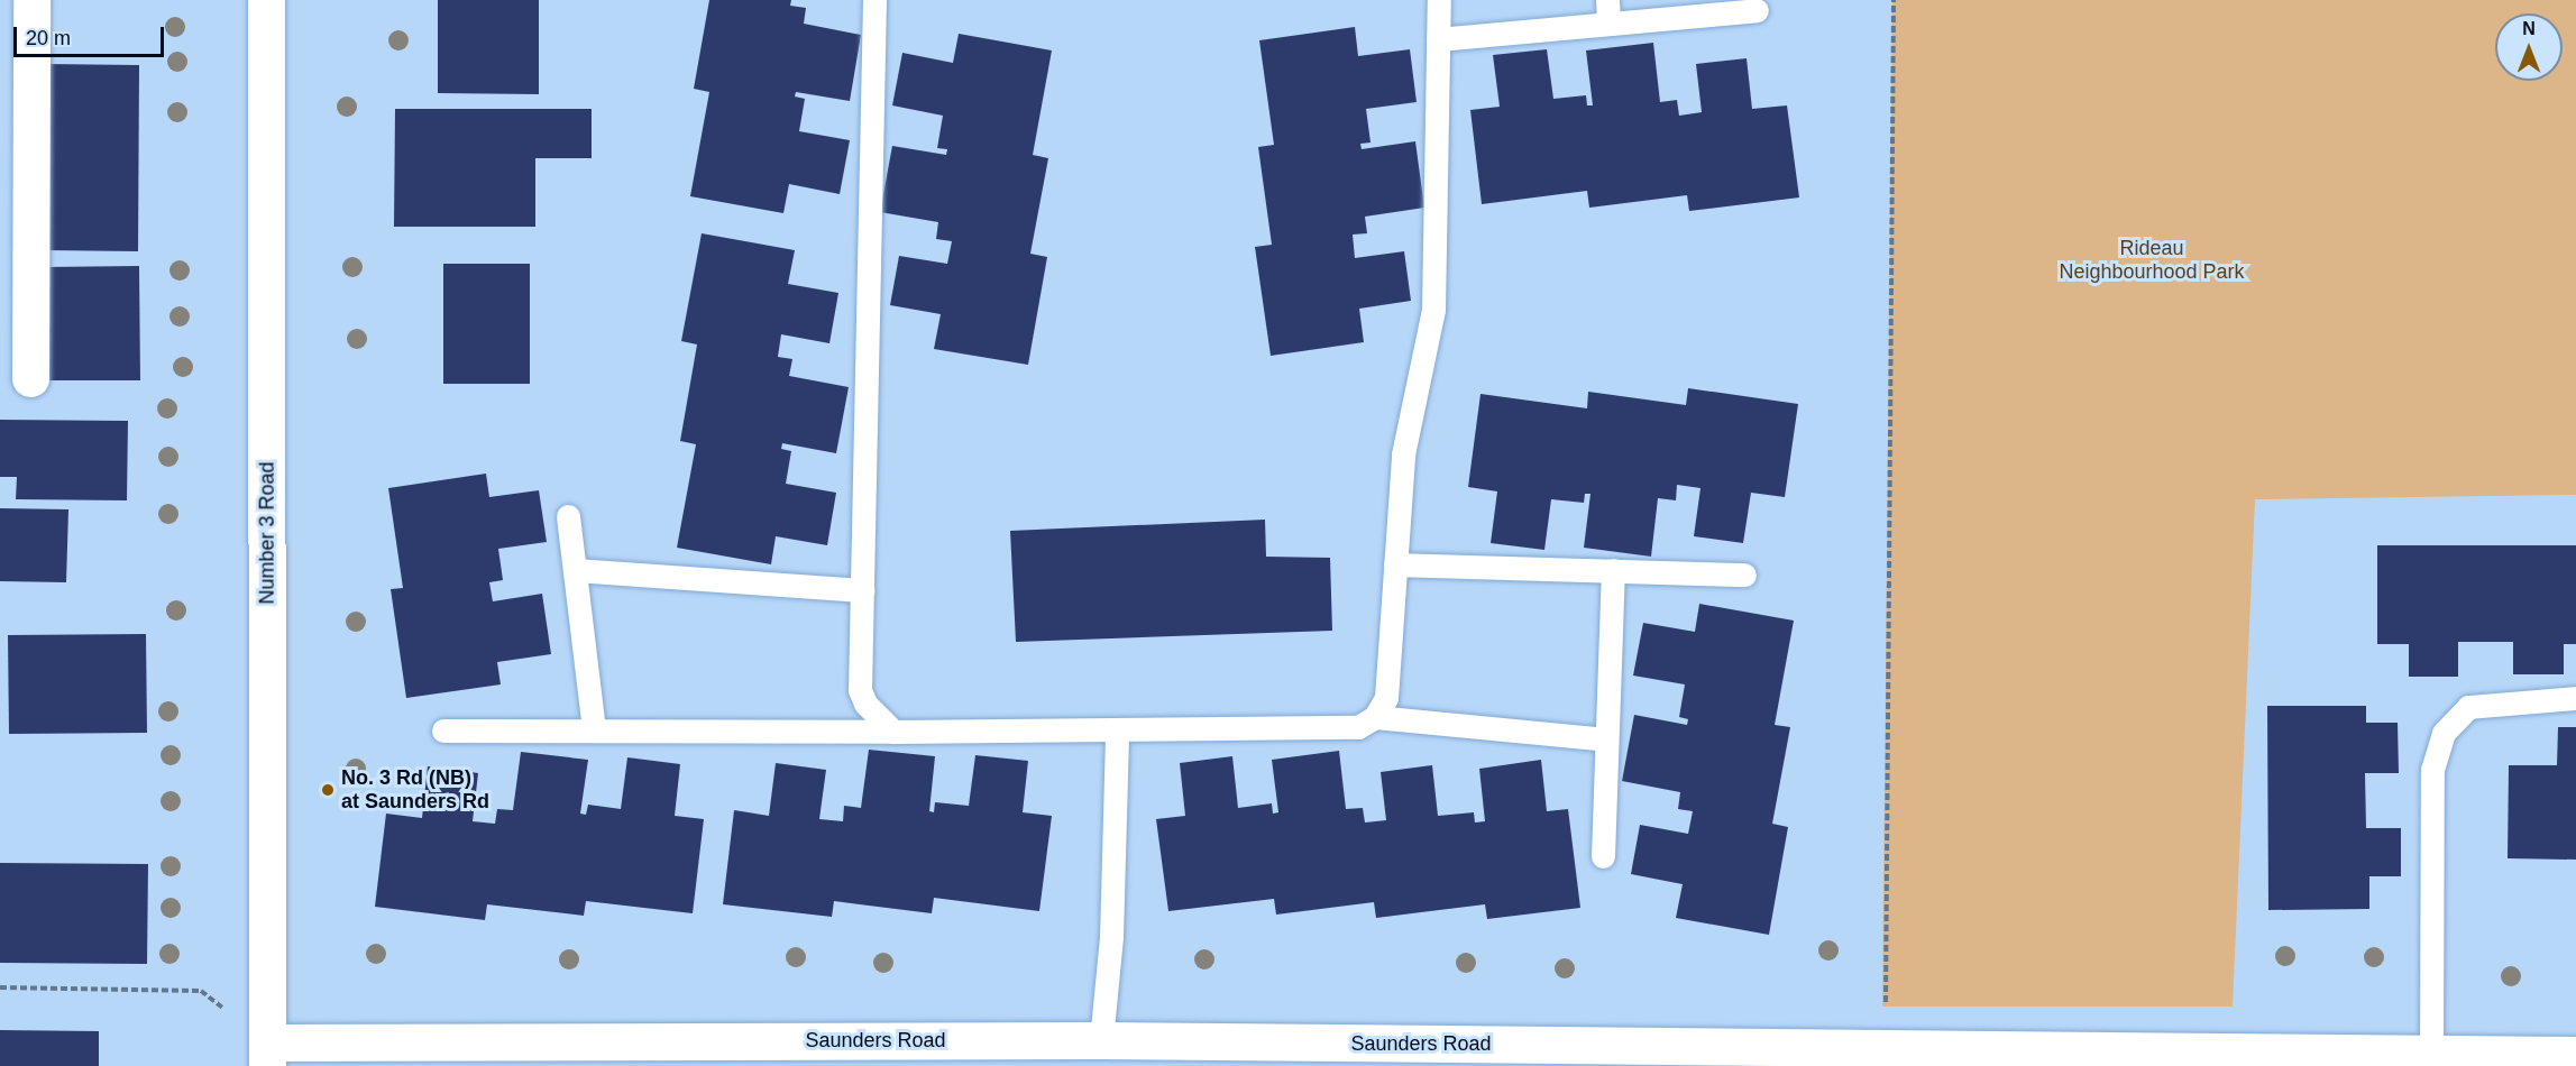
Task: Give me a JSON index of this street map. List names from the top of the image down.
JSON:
{
  "streets": {
    "street": ["Number 3 Road", "Saunders Road"]
  },
  "crossings": [
    ["Number 3 Road", "Saunders Road"]
  ],
  "parks": ["Rideau Neighbourhood Park"],
  "places": ["No. 3 Rd (NB) at Saunders Rd"],
  "scale_bar": "20 m",
  "north": "top"
}
